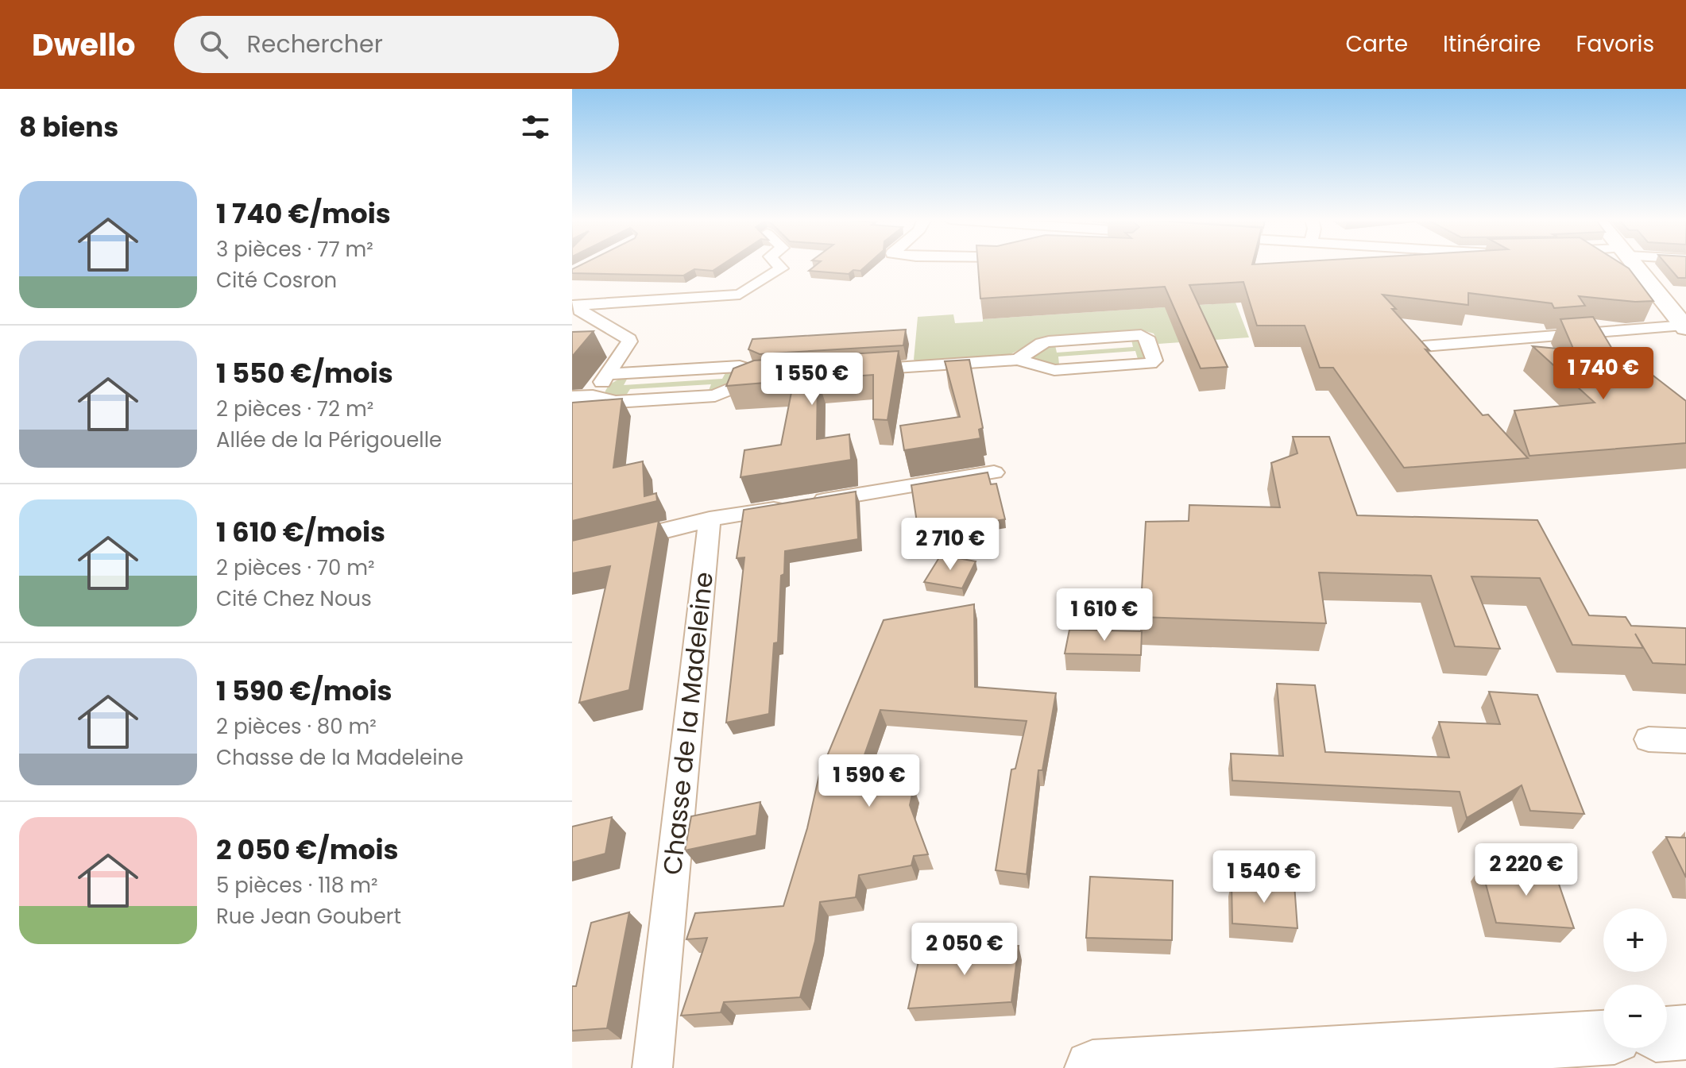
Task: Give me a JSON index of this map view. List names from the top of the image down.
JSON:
{
  "streets": {
    "street": ["Chasse de la Madeleine"]
  },
  "page": {
    "header": "Dwello",
    "search": "Rechercher",
    "nav": ["Carte", "Itinéraire", "Favoris"],
    "heading": "8 biens",
    "list": [
      {
        "name": "1 740 €/mois",
        "note": "3 pièces · 77 m² · Cité Cosron"
      },
      {
        "name": "1 550 €/mois",
        "note": "2 pièces · 72 m² · Allée de la Périgouelle"
      },
      {
        "name": "1 610 €/mois",
        "note": "2 pièces · 70 m² · Cité Chez Nous"
      },
      {
        "name": "1 590 €/mois",
        "note": "2 pièces · 80 m² · Chasse de la Madeleine"
      },
      {
        "name": "2 050 €/mois",
        "note": "5 pièces · 118 m² · Rue Jean Goubert"
      }
    ],
    "price": [
      "1 740 €",
      "1 550 €",
      "2 710 €",
      "1 610 €",
      "1 590 €",
      "2 220 €",
      "1 540 €",
      "2 050 €"
    ],
    "map_buttons": ["+", "−"]
  }
}
